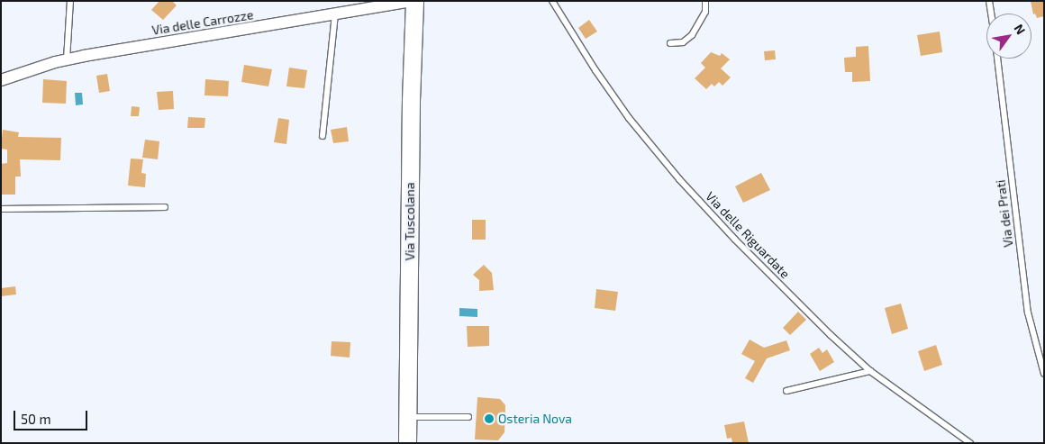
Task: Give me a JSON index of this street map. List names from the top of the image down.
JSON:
{
  "streets": {
    "main road": ["Via Tuscolana"],
    "street": ["Via delle Carrozze"],
    "lane": ["Via dei Prati", "Via delle Riguardate"]
  },
  "crossings": [
    ["Via delle Carrozze", "Via Tuscolana"]
  ],
  "places": ["Osteria Nova"],
  "scale_bar": "50 m",
  "north": "top right"
}
